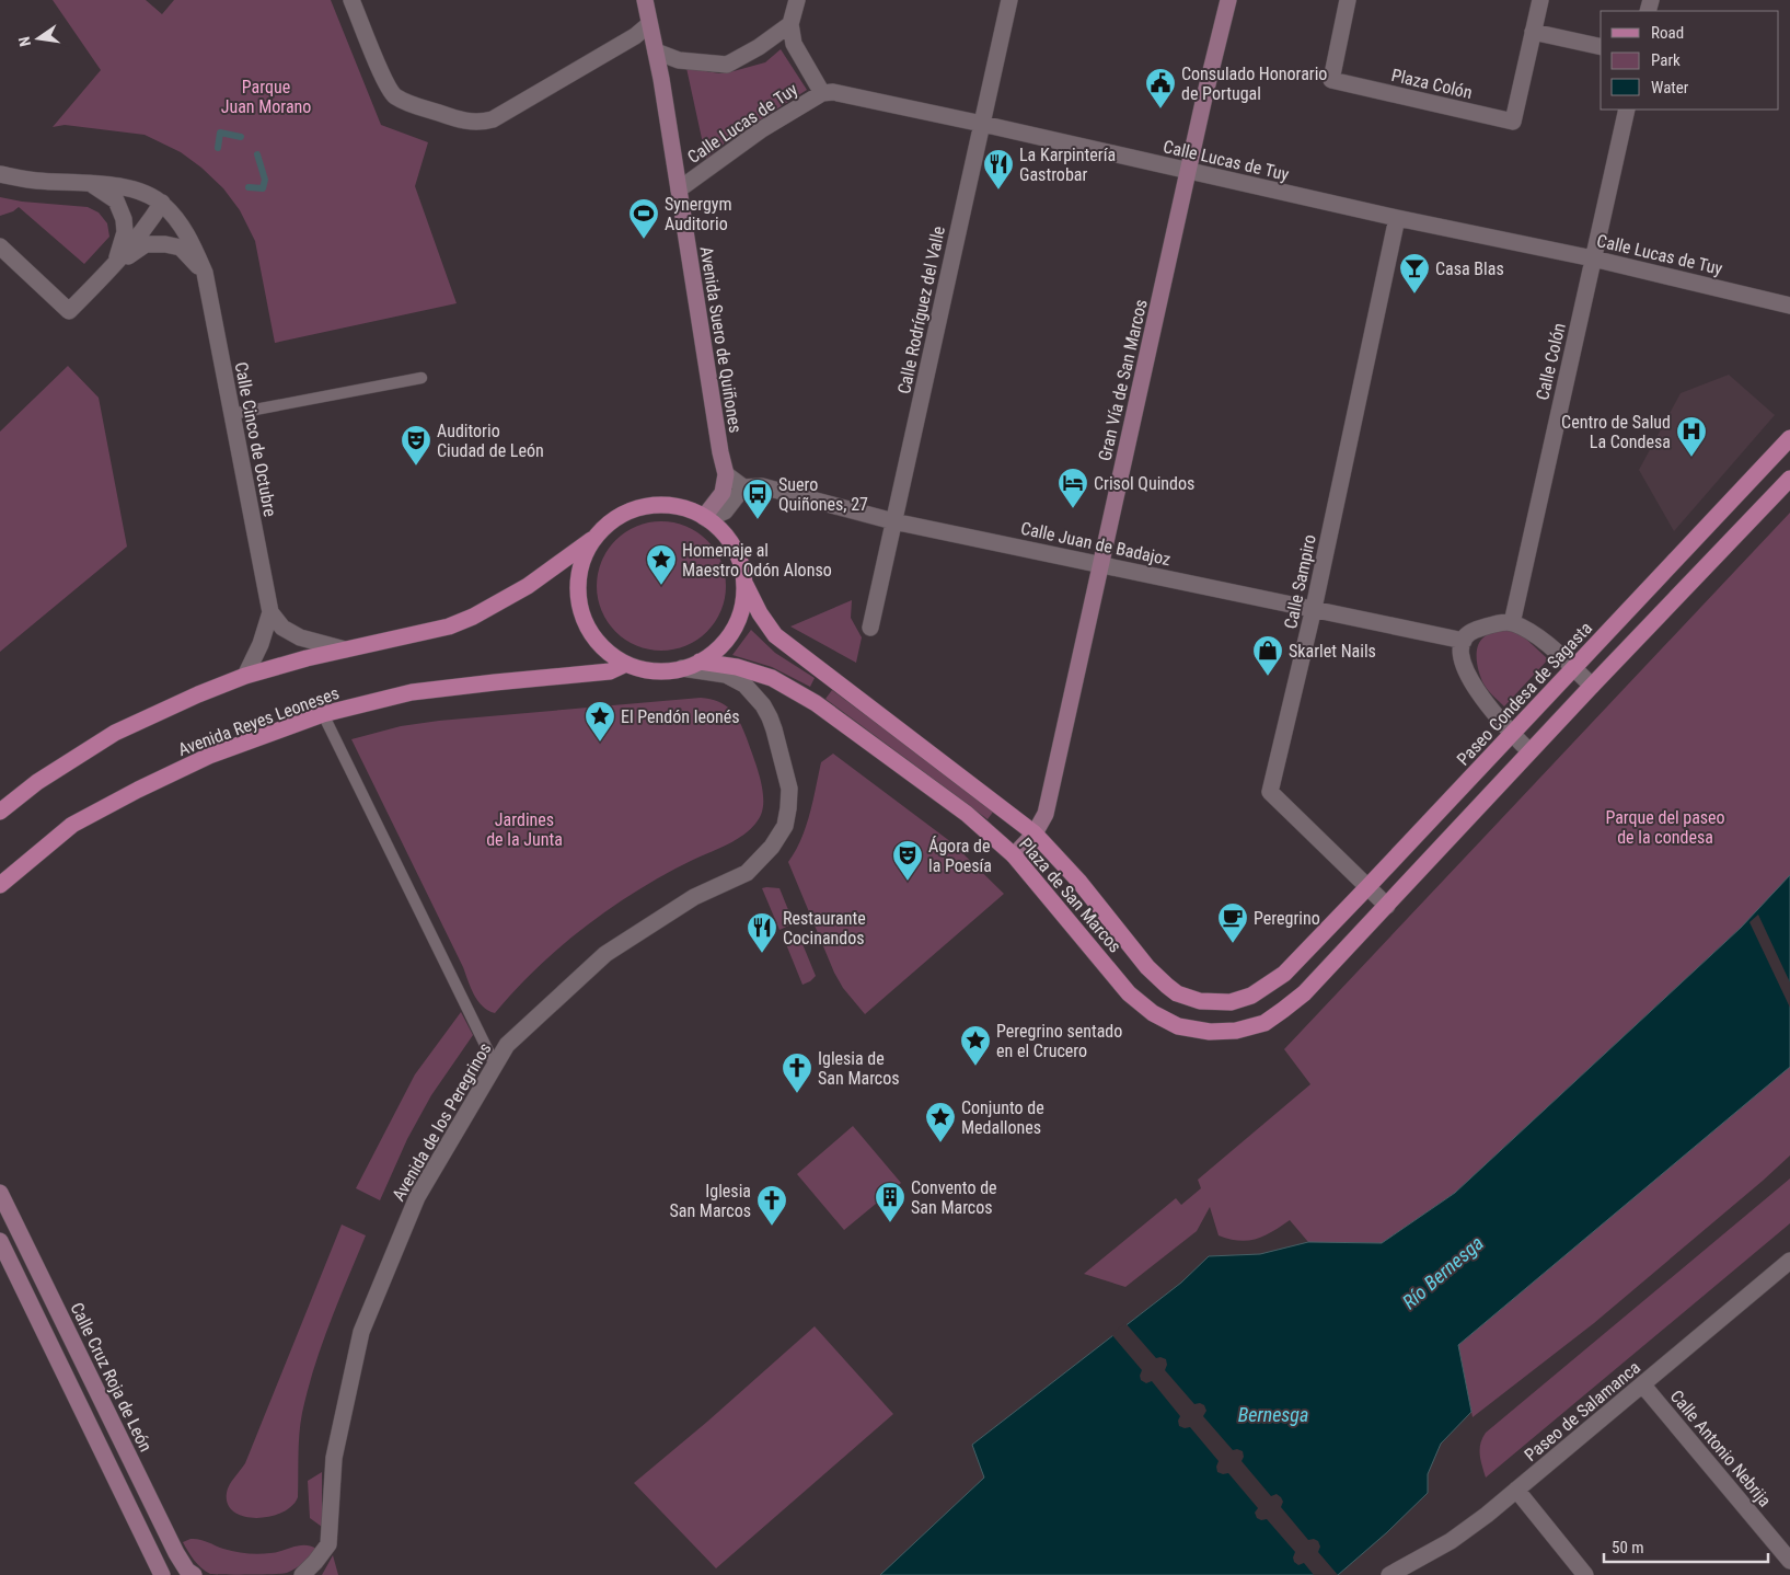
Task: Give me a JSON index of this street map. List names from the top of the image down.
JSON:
{
  "streets": {
    "main road": ["Paseo Condesa de Sagasta", "Avenida Reyes Leoneses", "Plaza de San Marcos"],
    "street": [
      "Plaza Colón",
      "Calle Lucas de Tuy",
      "Calle Rodríguez del Valle",
      "Avenida Suero de Quiñones",
      "Calle Colón",
      "Gran Vía de San Marcos",
      "Calle Cinco de Octubre",
      "Calle Juan de Badajoz",
      "Calle Sampiro",
      "Avenida de los Peregrinos",
      "Calle Cruz Roja de León",
      "Paseo de Salamanca",
      "Calle Antonio Nebrija"
    ]
  },
  "crossings": [
    ["Calle Lucas de Tuy", "Calle Rodríguez del Valle"],
    ["Calle Lucas de Tuy", "Avenida Suero de Quiñones"],
    ["Calle Lucas de Tuy", "Calle Colón"],
    ["Calle Lucas de Tuy", "Gran Vía de San Marcos"],
    ["Calle Lucas de Tuy", "Calle Sampiro"],
    ["Calle Rodríguez del Valle", "Calle Juan de Badajoz"],
    ["Gran Vía de San Marcos", "Calle Juan de Badajoz"],
    ["Gran Vía de San Marcos", "Plaza de San Marcos"],
    ["Calle Juan de Badajoz", "Calle Sampiro"],
    ["Calle Sampiro", "Paseo Condesa de Sagasta"],
    ["Calle Sampiro", "Plaza de San Marcos"],
    ["Paseo Condesa de Sagasta", "Plaza de San Marcos"],
    ["Avenida Reyes Leoneses", "Plaza de San Marcos"],
    ["Avenida Reyes Leoneses", "Avenida de los Peregrinos"],
    ["Plaza de San Marcos", "Avenida de los Peregrinos"],
    ["Paseo de Salamanca", "Calle Antonio Nebrija"]
  ],
  "water": ["Río Bernesga", "Bernesga"],
  "parks": ["Parque Juan Morano", "Parque del paseo de la condesa", "Jardines de la Junta"],
  "places": {
    "public building": ["Consulado Honorario de Portugal"],
    "restaurant": ["La Karpintería Gastrobar", "Restaurante Cocinandos"],
    "sports": ["Synergym Auditorio"],
    "bar": ["Casa Blas"],
    "hospital": ["Centro de Salud La Condesa"],
    "theatre": ["Auditorio Ciudad de León", "Ágora de la Poesía"],
    "hotel": ["Crisol Quindos"],
    "bus stop": ["Suero Quiñones, 27"],
    "place": [
      "Homenaje al Maestro Odón Alonso",
      "El Pendón leonés",
      "Peregrino sentado en el Crucero",
      "Conjunto de Medallones"
    ],
    "shop": ["Skarlet Nails"],
    "cafe": ["Peregrino"],
    "church": ["Iglesia de San Marcos", "Iglesia San Marcos"],
    "building": ["Convento de San Marcos"]
  },
  "legend": ["Road", "Park", "Water"],
  "scale_bar": "50 m",
  "north": "left"
}
